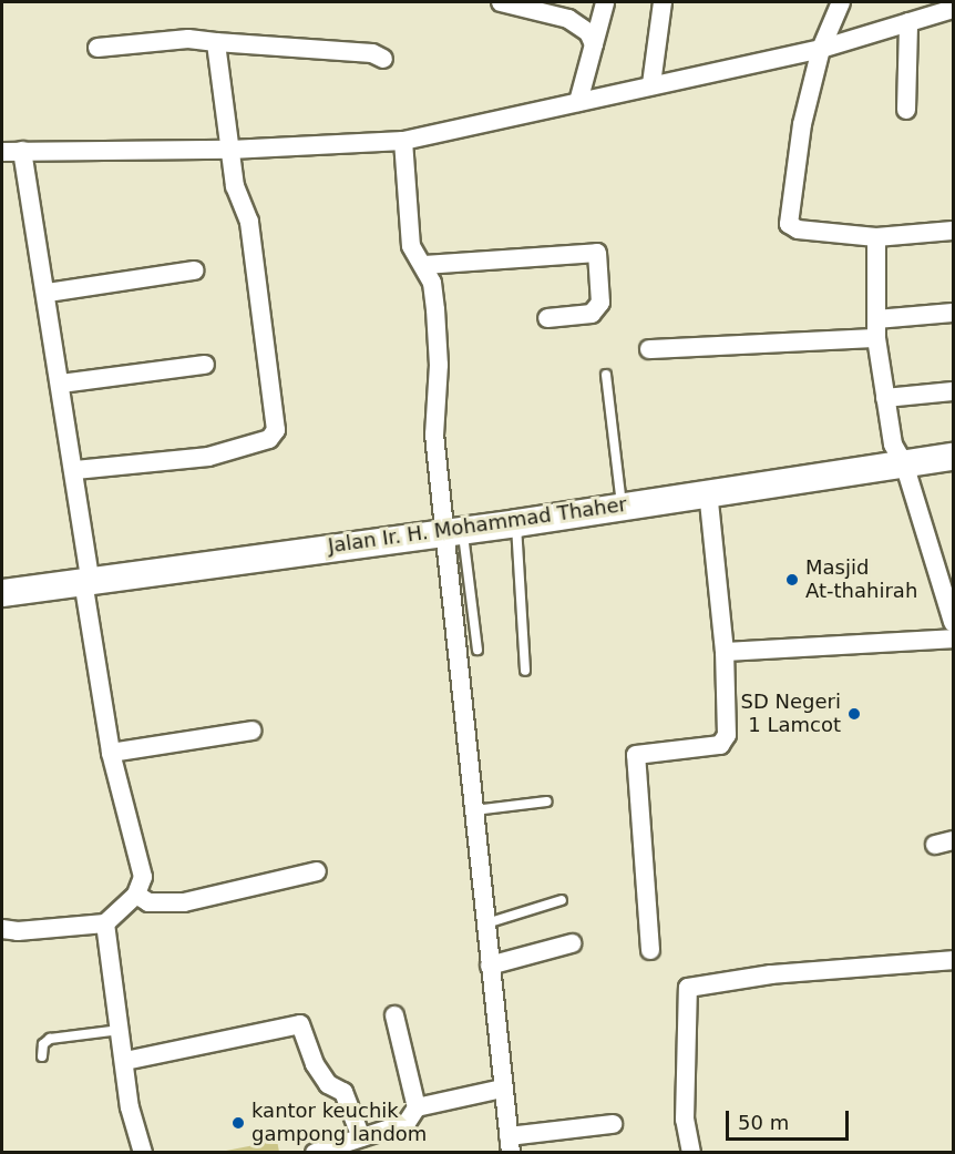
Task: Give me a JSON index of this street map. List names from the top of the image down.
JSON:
{
  "streets": {
    "main road": ["Jalan Ir. H. Mohammad Thaher"]
  },
  "places": ["Masjid At-thahirah", "SD Negeri 1 Lamcot", "kantor keuchik gampong landom"],
  "scale_bar": "50 m"
}
